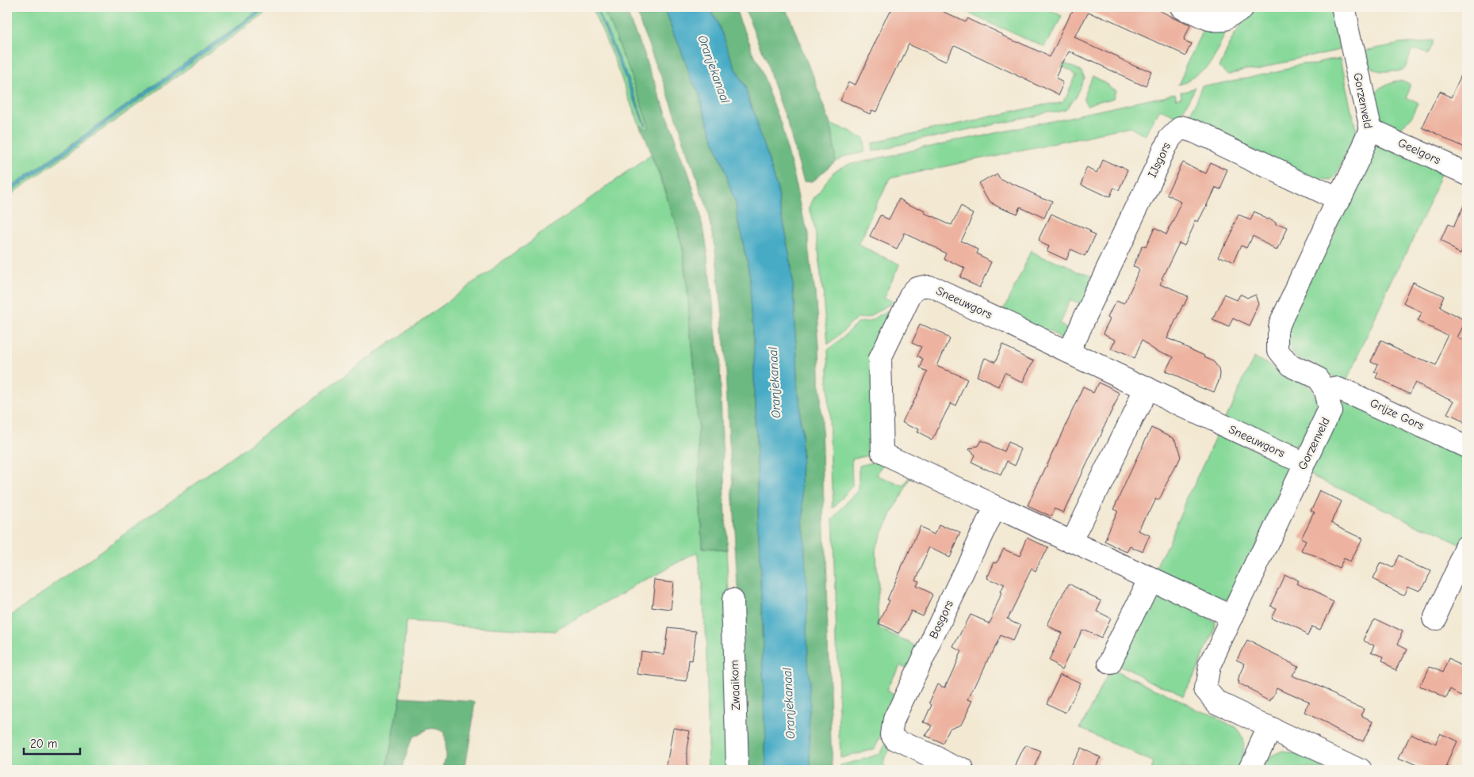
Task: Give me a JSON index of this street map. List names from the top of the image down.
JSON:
{
  "streets": {
    "street": [
      "Gorzenveld",
      "Geelgors",
      "IJsgors",
      "Sneeuwgors",
      "Grijze Gors",
      "Bosgors",
      "Zwaaikom"
    ]
  },
  "crossings": [
    ["Gorzenveld", "Geelgors"],
    ["Gorzenveld", "IJsgors"],
    ["Gorzenveld", "Sneeuwgors"],
    ["Gorzenveld", "Grijze Gors"],
    ["IJsgors", "Sneeuwgors"],
    ["Sneeuwgors", "Bosgors"]
  ],
  "water": ["Oranjekanaal"],
  "scale_bar": "20 m"
}
